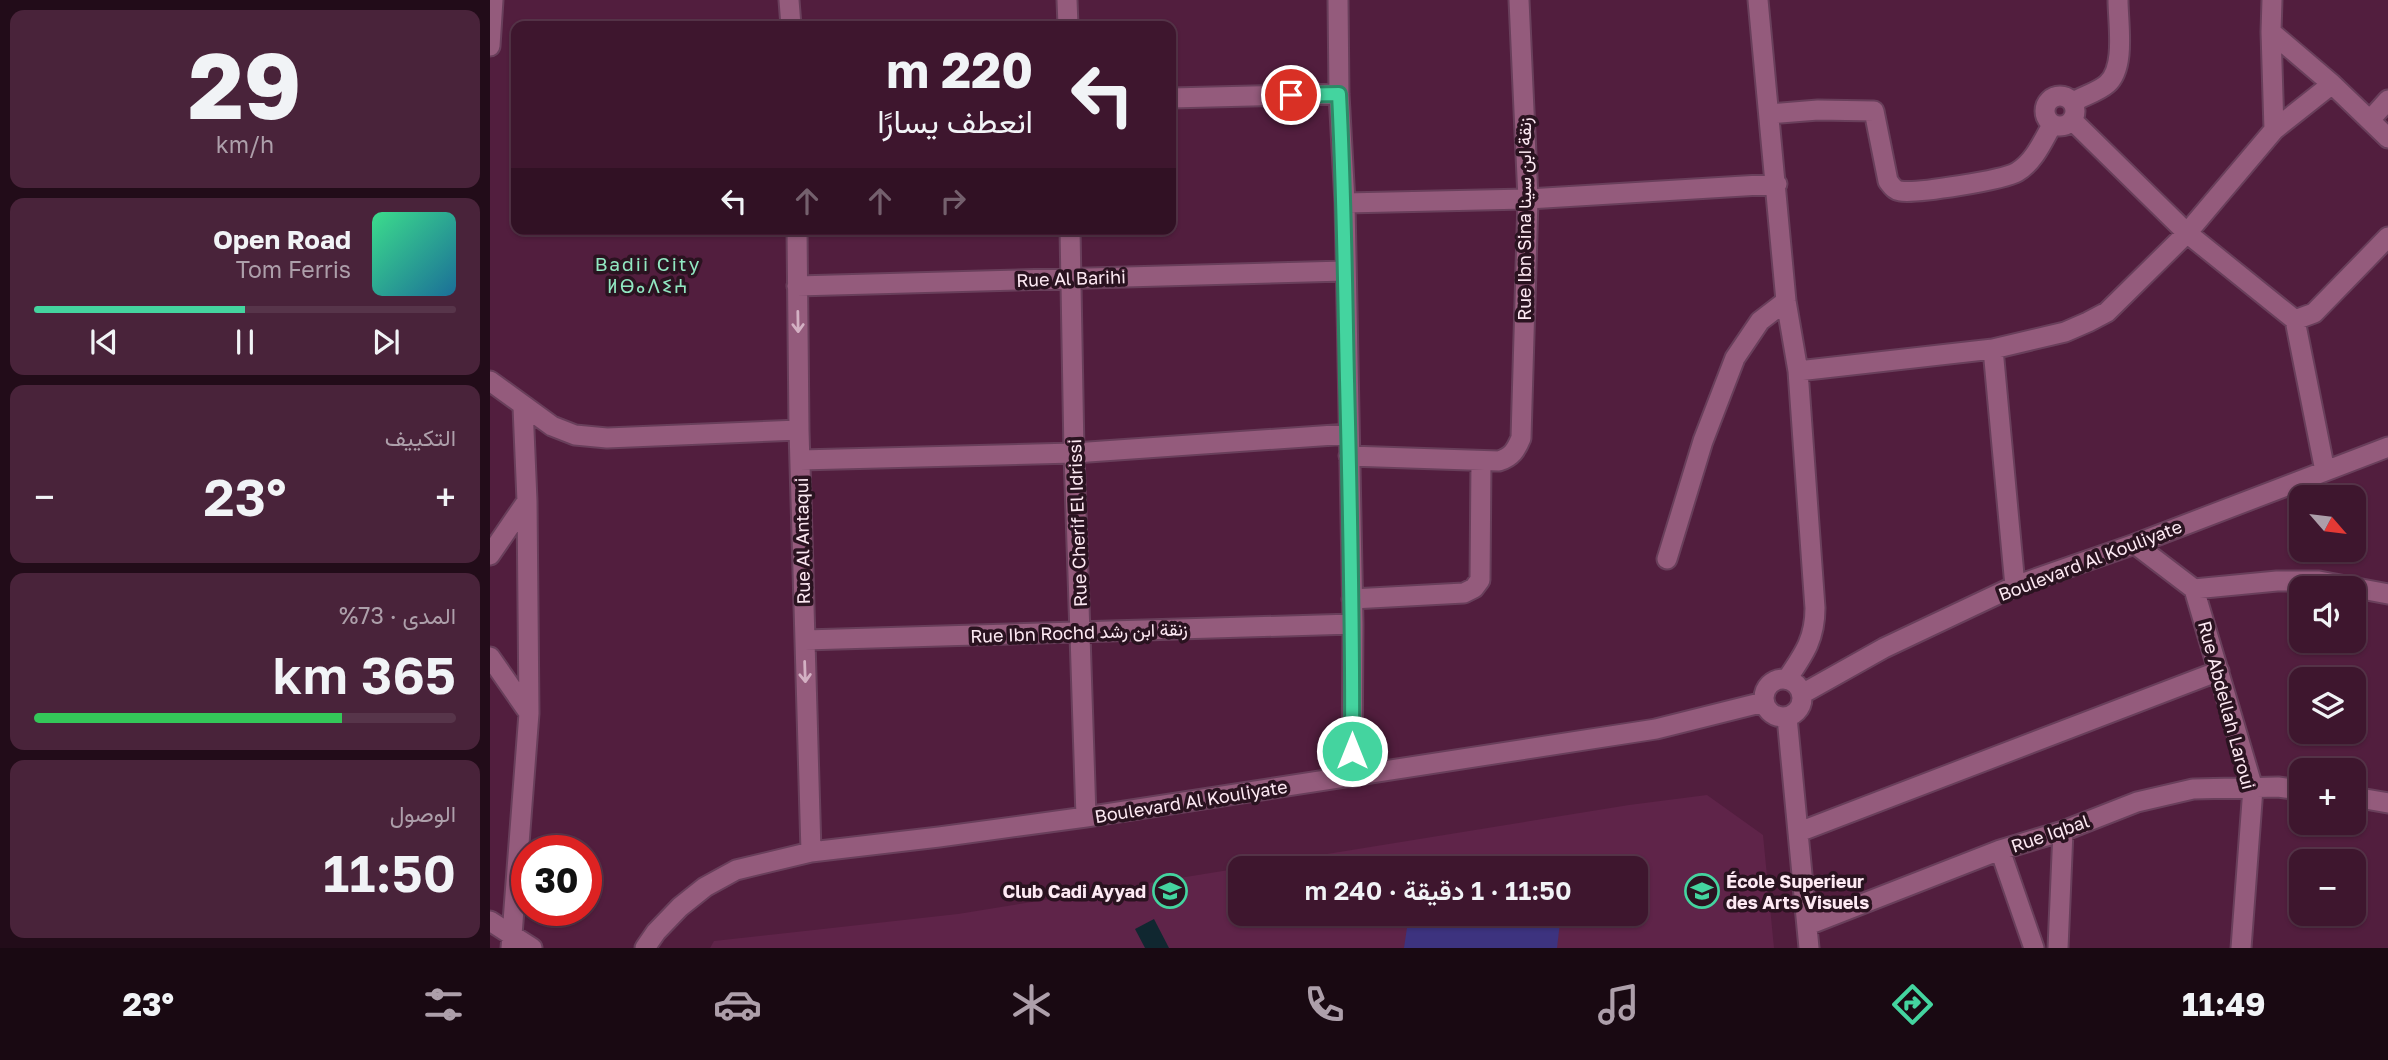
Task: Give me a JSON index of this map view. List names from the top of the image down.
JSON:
{
  "streets": {
    "street": [
      "Rue Ibn Sina زنقة ابن سينا",
      "Rue Al Barihi",
      "Rue Cherif El Idrissi",
      "Rue Al Antaqui",
      "Boulevard Al Kouliyate",
      "Rue Ibn Rochd زنقة ابن رشد",
      "Rue Abdellah Laroui",
      "Rue Iqbal"
    ]
  },
  "crossings": [
    ["Rue Al Barihi", "Rue Cherif El Idrissi"],
    ["Rue Al Barihi", "Rue Al Antaqui"],
    ["Rue Cherif El Idrissi", "Boulevard Al Kouliyate"],
    ["Rue Cherif El Idrissi", "Rue Ibn Rochd زنقة ابن رشد"],
    ["Rue Al Antaqui", "Boulevard Al Kouliyate"],
    ["Rue Al Antaqui", "Rue Ibn Rochd زنقة ابن رشد"],
    ["Rue Abdellah Laroui", "Rue Iqbal"]
  ],
  "one_way": ["Rue Al Antaqui"],
  "districts": ["Badii City ⵍⴱⴰⴷⵉⵄ"],
  "places": {
    "school or university": ["Club Cadi Ayyad", "École Superieur des Arts Visuels"]
  },
  "north": "bottom right",
  "page": {
    "tile": [
      ["29", "km/h"],
      "التكييف",
      ["المدى · 73%", "365 km"],
      ["الوصول", "11:50"]
    ],
    "turn": ["220 m", "انعطف يسارًا"],
    "song": ["Open Road", "Tom Ferris"],
    "heat": ["−", "23°", "+"],
    "map_buttons": ["+", "−"],
    "limit": "30",
    "trip": "11:50 · 1 دقيقة · 240 m",
    "tabs": ["11:49", "23°"]
  }
}
